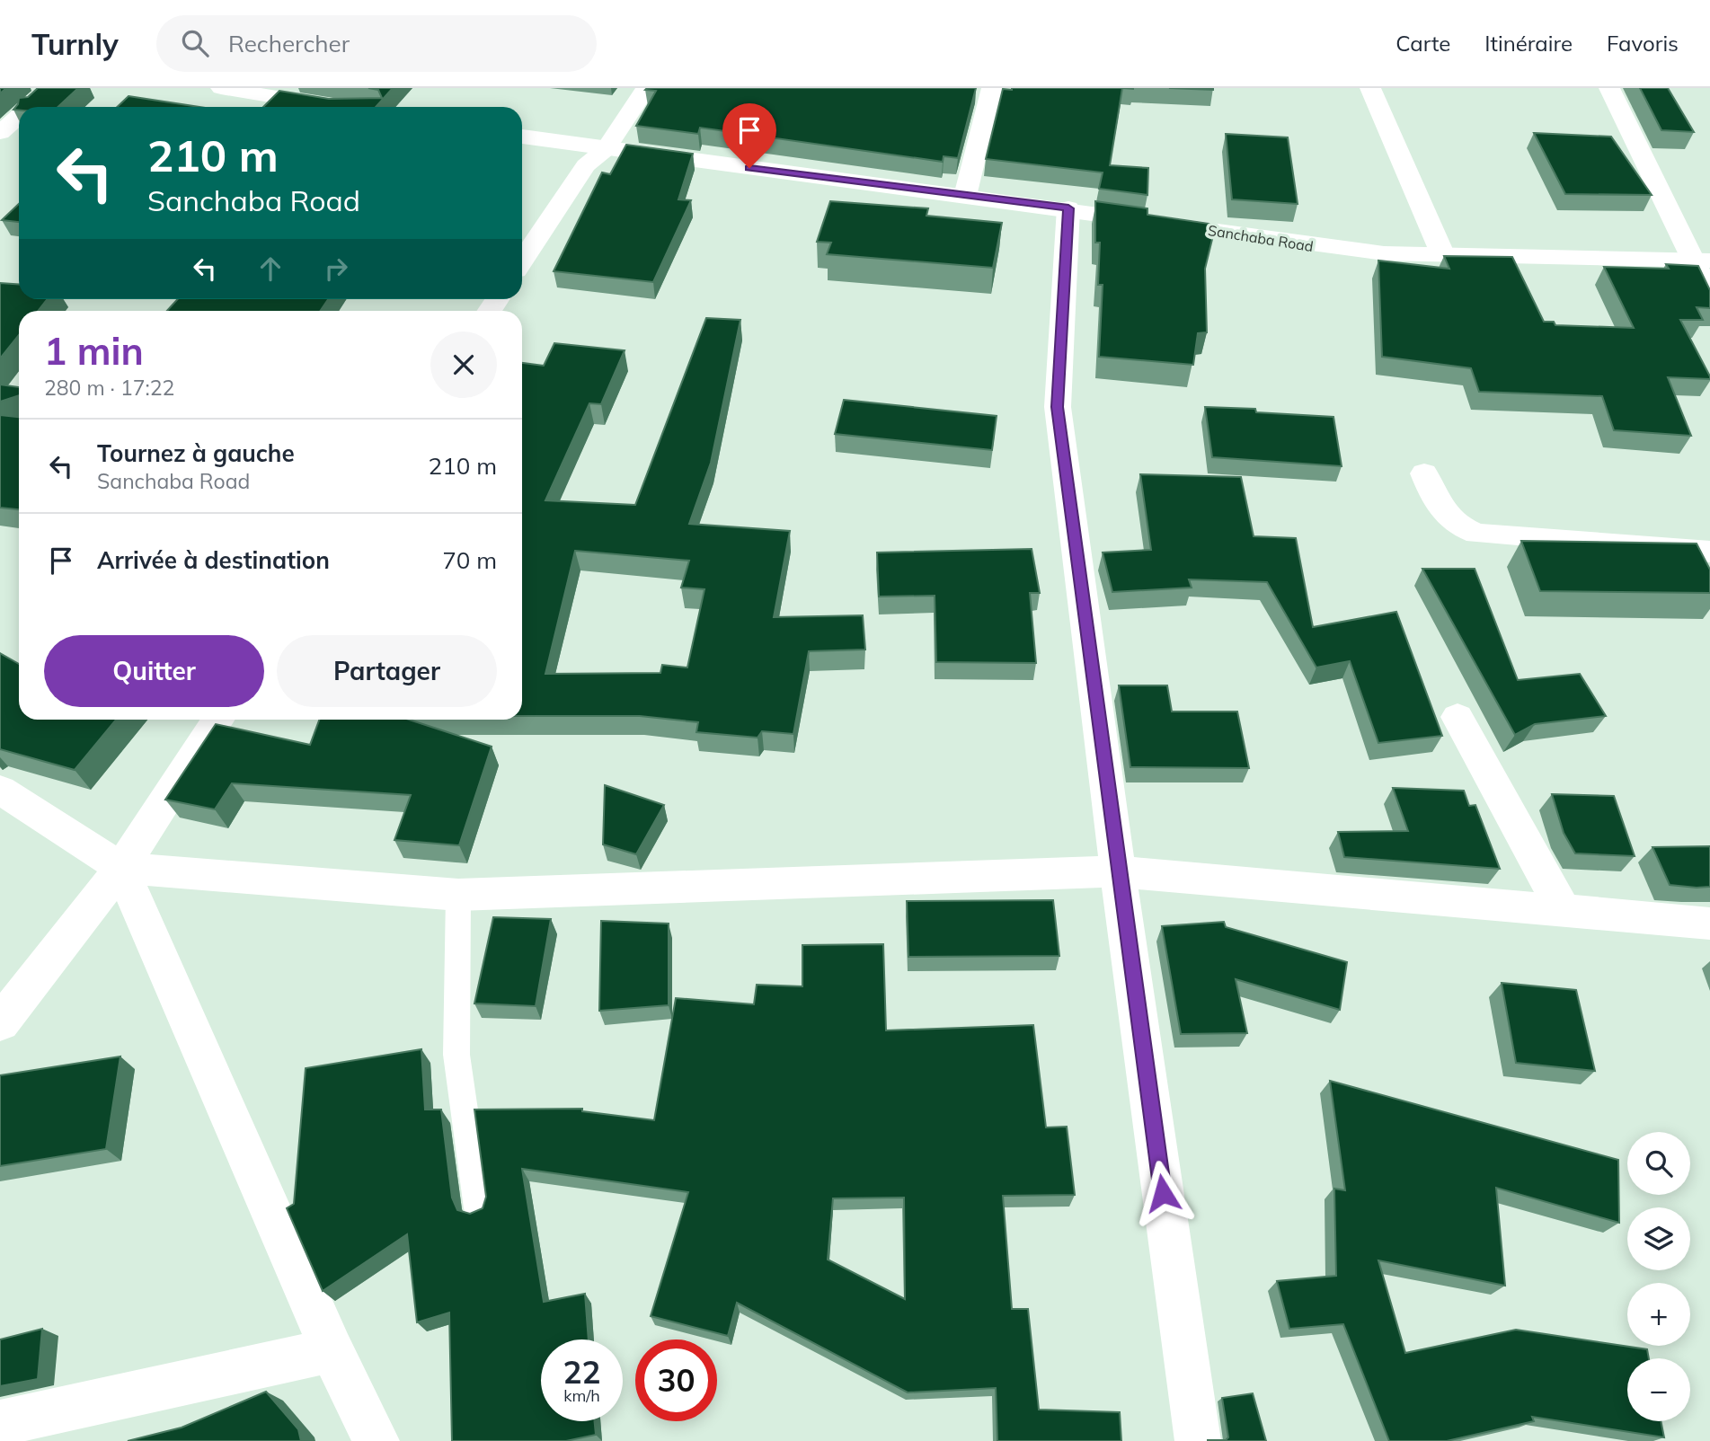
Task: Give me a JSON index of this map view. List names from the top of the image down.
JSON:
{
  "streets": {
    "street": ["Sanchaba Road"]
  },
  "page": {
    "header": "Turnly",
    "search": "Rechercher",
    "nav": ["Carte", "Itinéraire", "Favoris"],
    "turn": ["210 m", "Sanchaba Road"],
    "heading": ["1 min", "280 m · 17:22"],
    "list": [
      {
        "name": "Tournez à gauche",
        "note": "Sanchaba Road",
        "value": "210 m"
      },
      {
        "name": "Arrivée à destination",
        "value": "70 m"
      }
    ],
    "buttons": ["Quitter", "Partager"],
    "map_buttons": ["+", "−"],
    "speed": "22 km/h",
    "limit": "30"
  }
}
